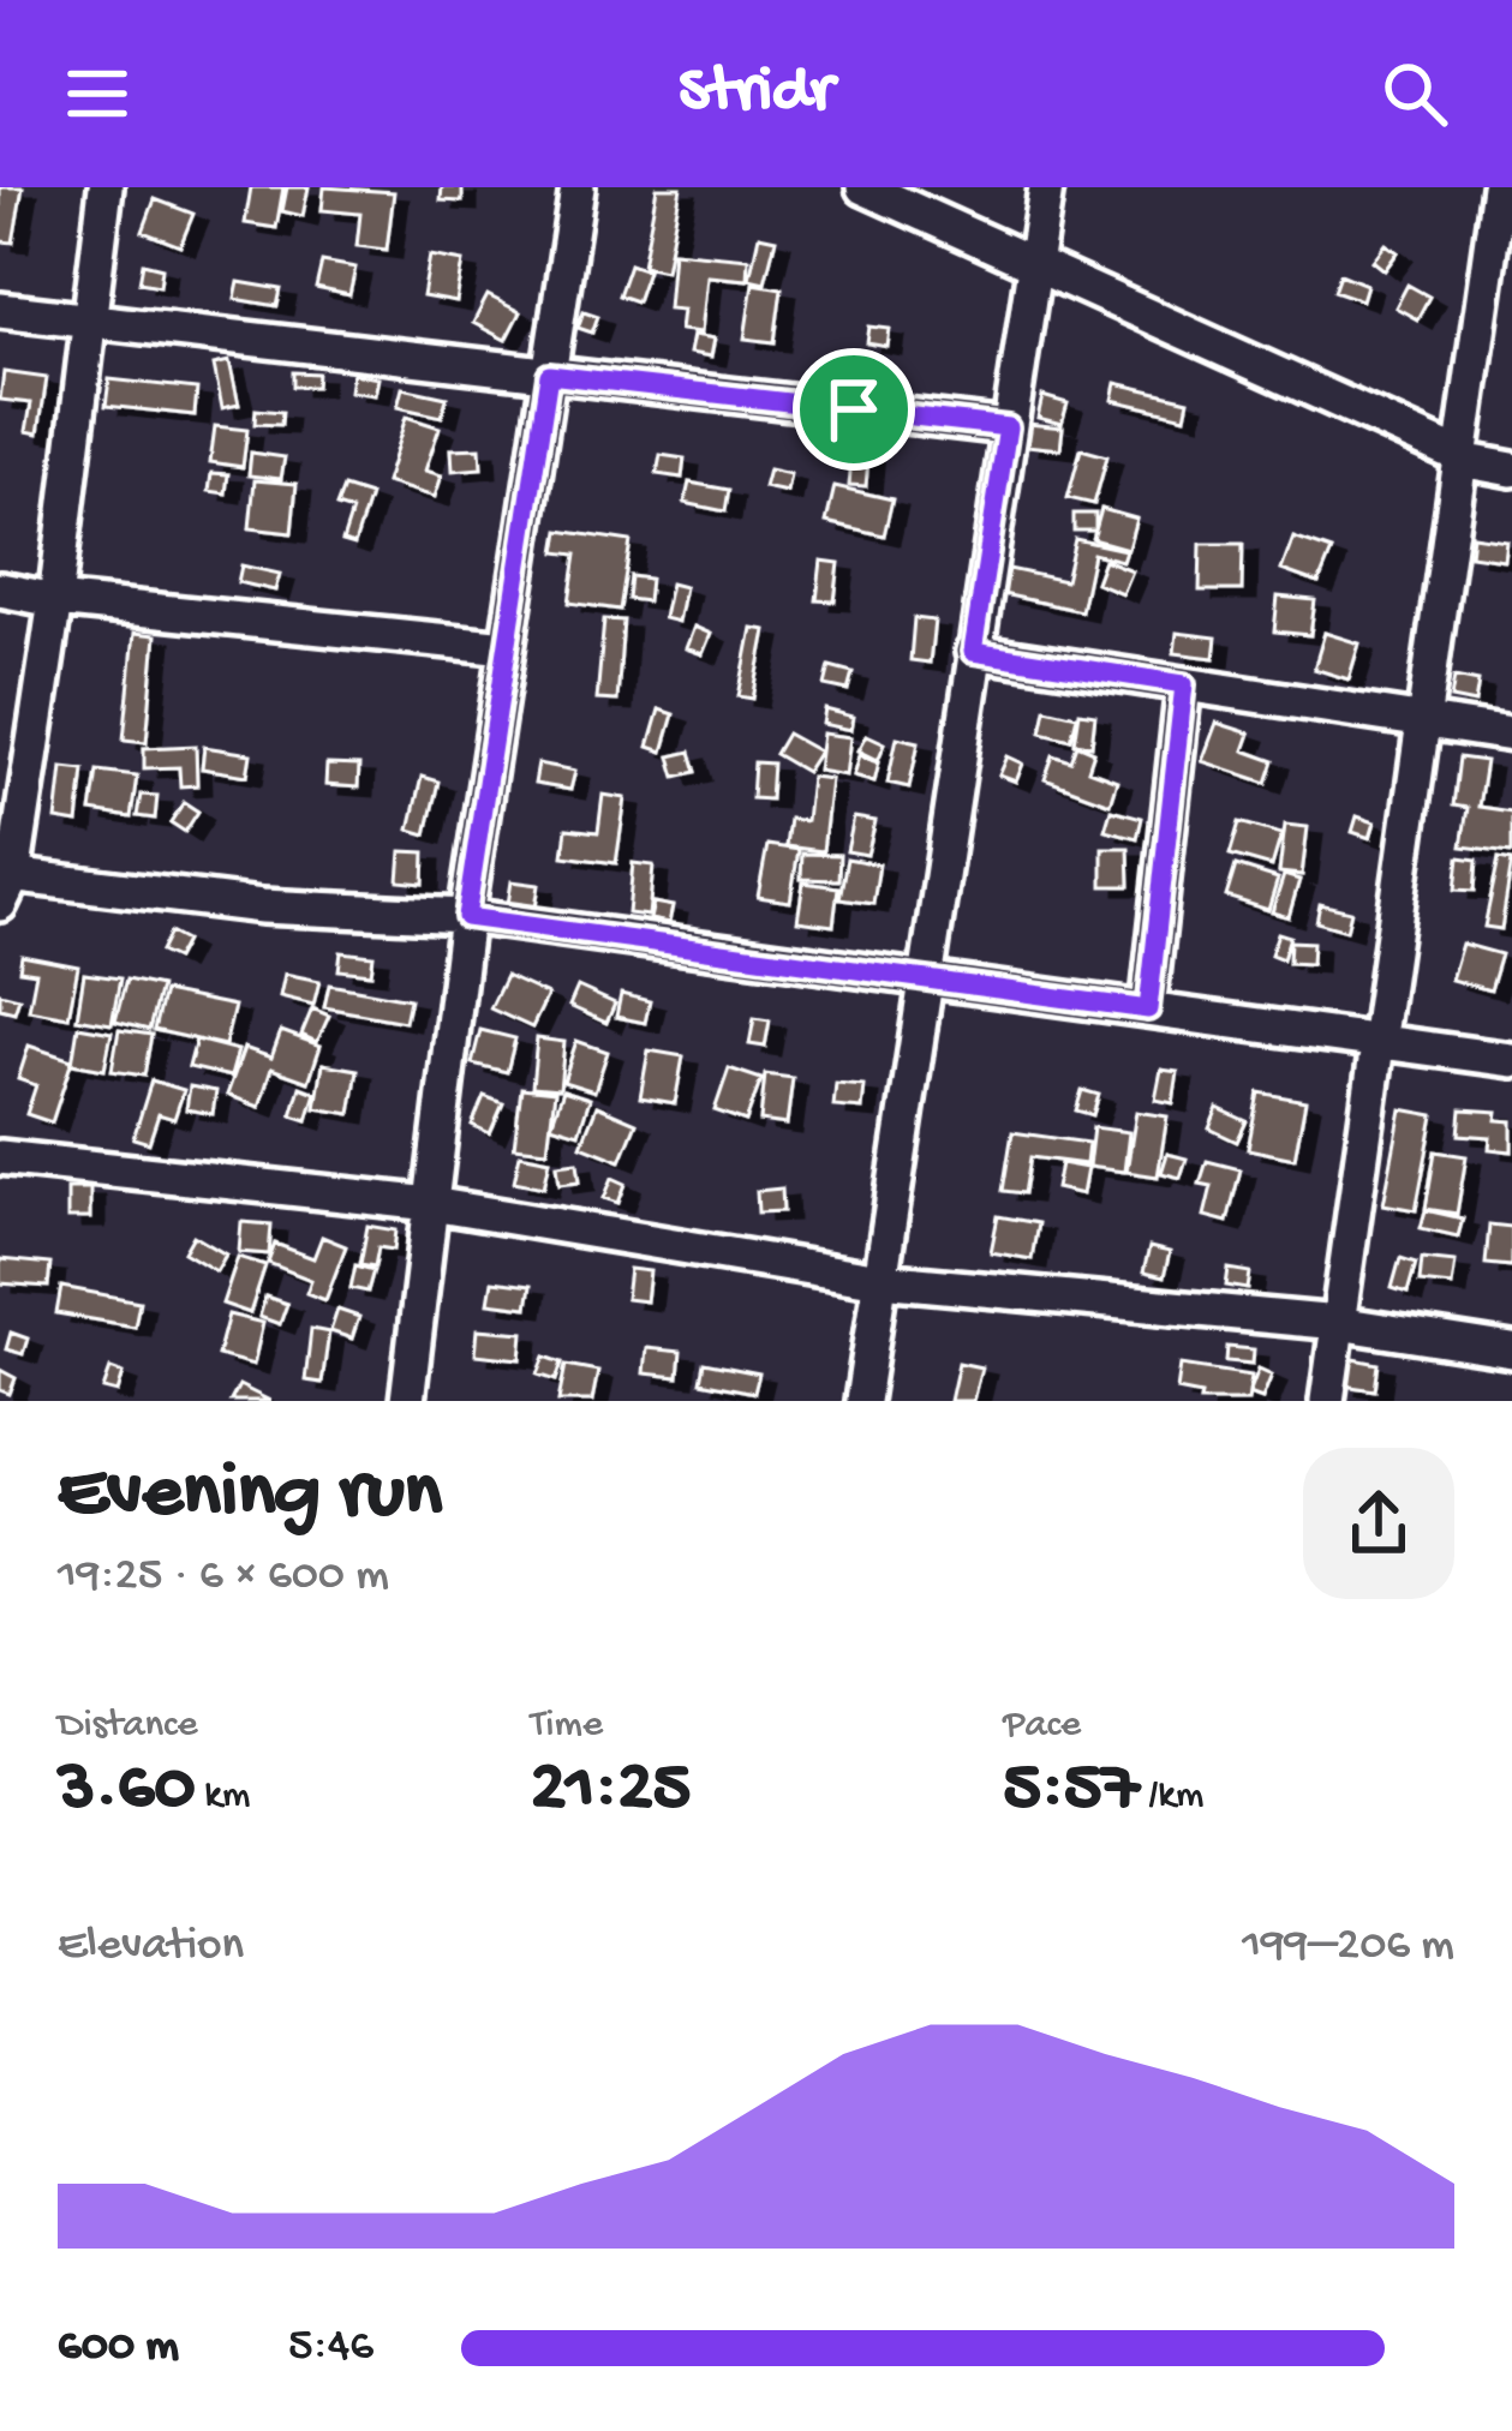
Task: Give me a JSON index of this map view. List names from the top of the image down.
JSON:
{
  "page": {
    "header": "Stridr",
    "heading": ["Evening run", "19:25 · 6 × 600 m"],
    "stats": [
      ["Distance", "3.60 km"],
      ["Time", "21:25"],
      ["Pace", "5:57 /km"]
    ],
    "chart": ["Elevation", "199–206 m"],
    "list": [
      {
        "name": "600 m",
        "note": "5:46"
      }
    ]
  }
}
